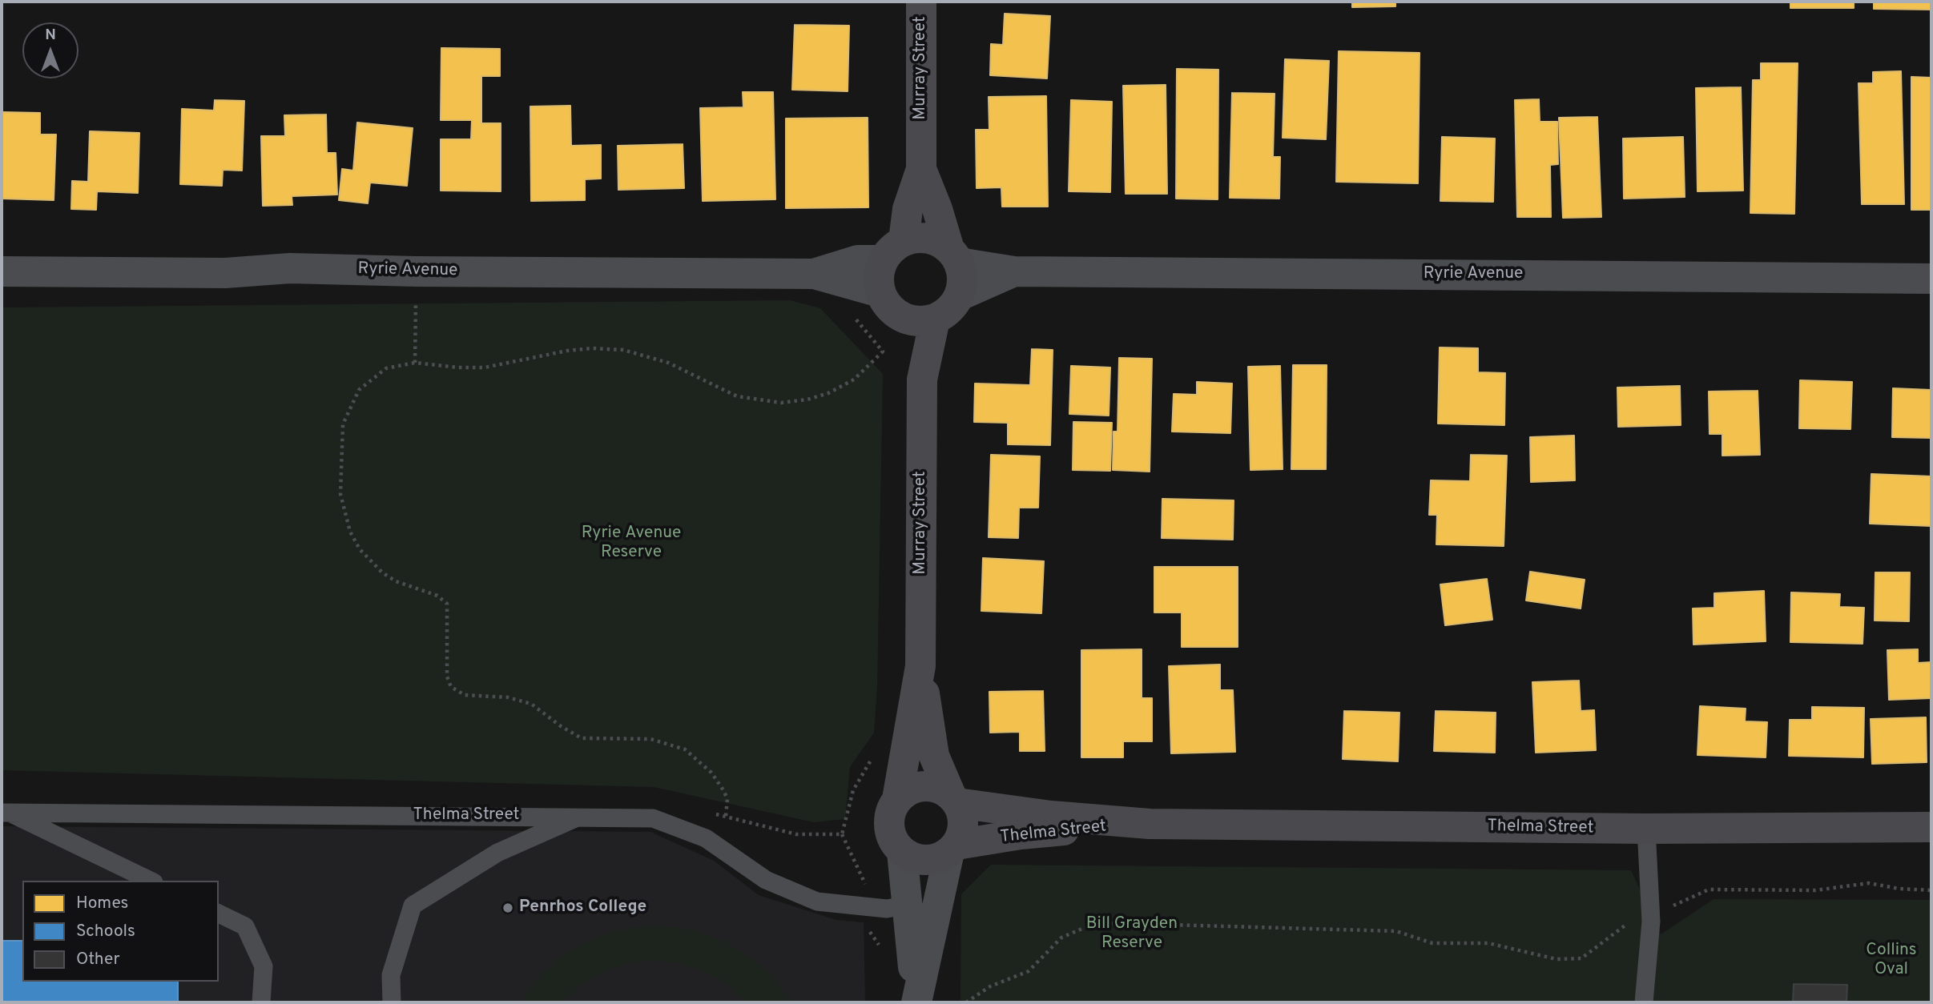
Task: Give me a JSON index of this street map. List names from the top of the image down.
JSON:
{
  "streets": {
    "main road": ["Murray Street", "Thelma Street"],
    "street": ["Ryrie Avenue"]
  },
  "crossings": [
    ["Murray Street", "Ryrie Avenue"],
    ["Murray Street", "Thelma Street"]
  ],
  "parks": ["Ryrie Avenue Reserve", "Bill Grayden Reserve", "Collins Oval"],
  "places": ["Penrhos College"],
  "legend": ["Homes", "Schools", "Other"],
  "north": "top"
}
